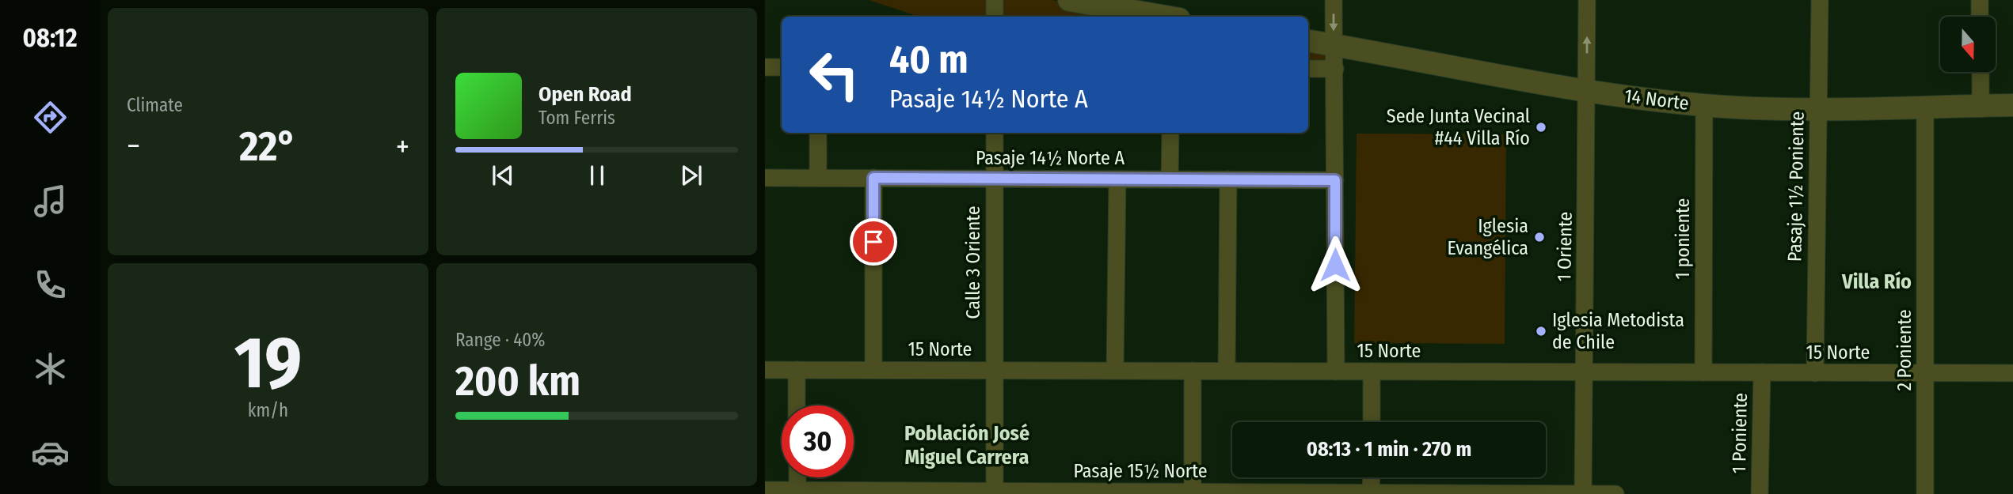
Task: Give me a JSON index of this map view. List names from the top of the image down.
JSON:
{
  "streets": {
    "street": [
      "14 Norte",
      "Pasaje 14½ Norte A",
      "Pasaje 1½ Poniente",
      "1 poniente",
      "1 Oriente",
      "Calle 3 Oriente",
      "15 Norte",
      "2 Poniente",
      "1 Poniente",
      "Pasaje 15½ Norte"
    ]
  },
  "crossings": [
    ["14 Norte", "Pasaje 1½ Poniente"],
    ["14 Norte", "1 poniente"],
    ["14 Norte", "1 Oriente"],
    ["14 Norte", "2 Poniente"],
    ["Pasaje 14½ Norte A", "Calle 3 Oriente"],
    ["Pasaje 1½ Poniente", "15 Norte"],
    ["1 poniente", "15 Norte"],
    ["1 Oriente", "15 Norte"],
    ["1 Oriente", "Pasaje 15½ Norte"],
    ["Calle 3 Oriente", "15 Norte"],
    ["Calle 3 Oriente", "Pasaje 15½ Norte"],
    ["15 Norte", "2 Poniente"],
    ["15 Norte", "1 Poniente"]
  ],
  "districts": ["Villa Río", "Población José Miguel Carrera"],
  "places": ["Sede Junta Vecinal #44 Villa Río", "Iglesia Evangélica", "Iglesia Metodista de Chile"],
  "north": "bottom",
  "page": {
    "tabs": "08:12",
    "tile": [
      "Climate",
      ["19", "km/h"],
      ["Range · 40%", "200 km"]
    ],
    "turn": ["40 m", "Pasaje 14½ Norte A"],
    "song": ["Open Road", "Tom Ferris"],
    "heat": ["−", "22°", "+"],
    "limit": "30",
    "trip": "08:13 · 1 min · 270 m"
  }
}
